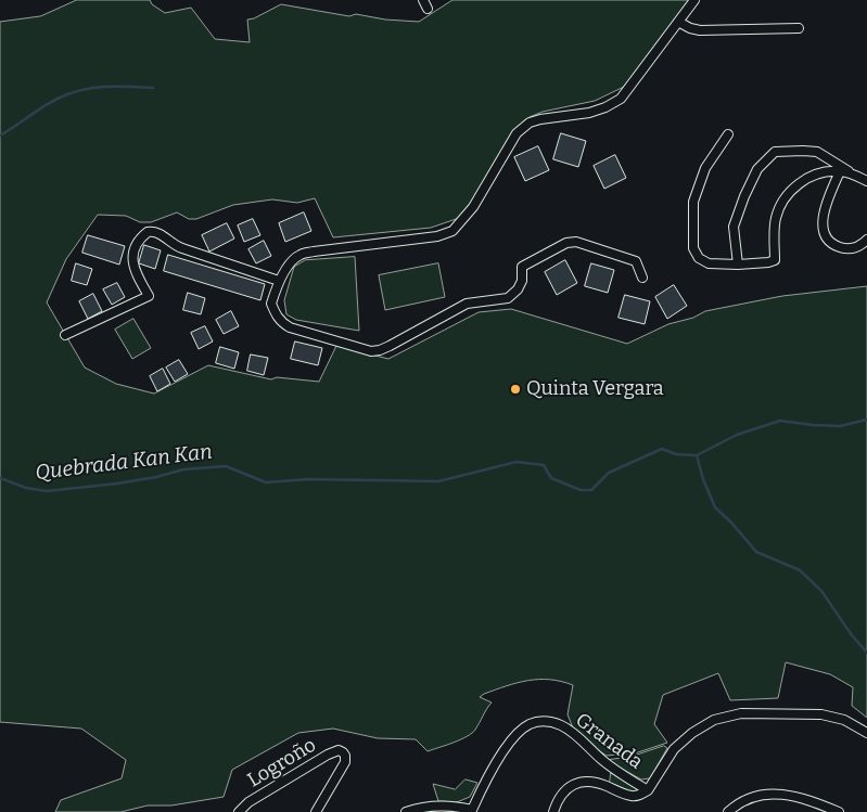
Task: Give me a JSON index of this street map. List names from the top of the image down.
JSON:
{
  "streets": {
    "street": ["Granada", "Logroño"]
  },
  "water": ["Quebrada Kan Kan"],
  "places": ["Quinta Vergara"]
}
